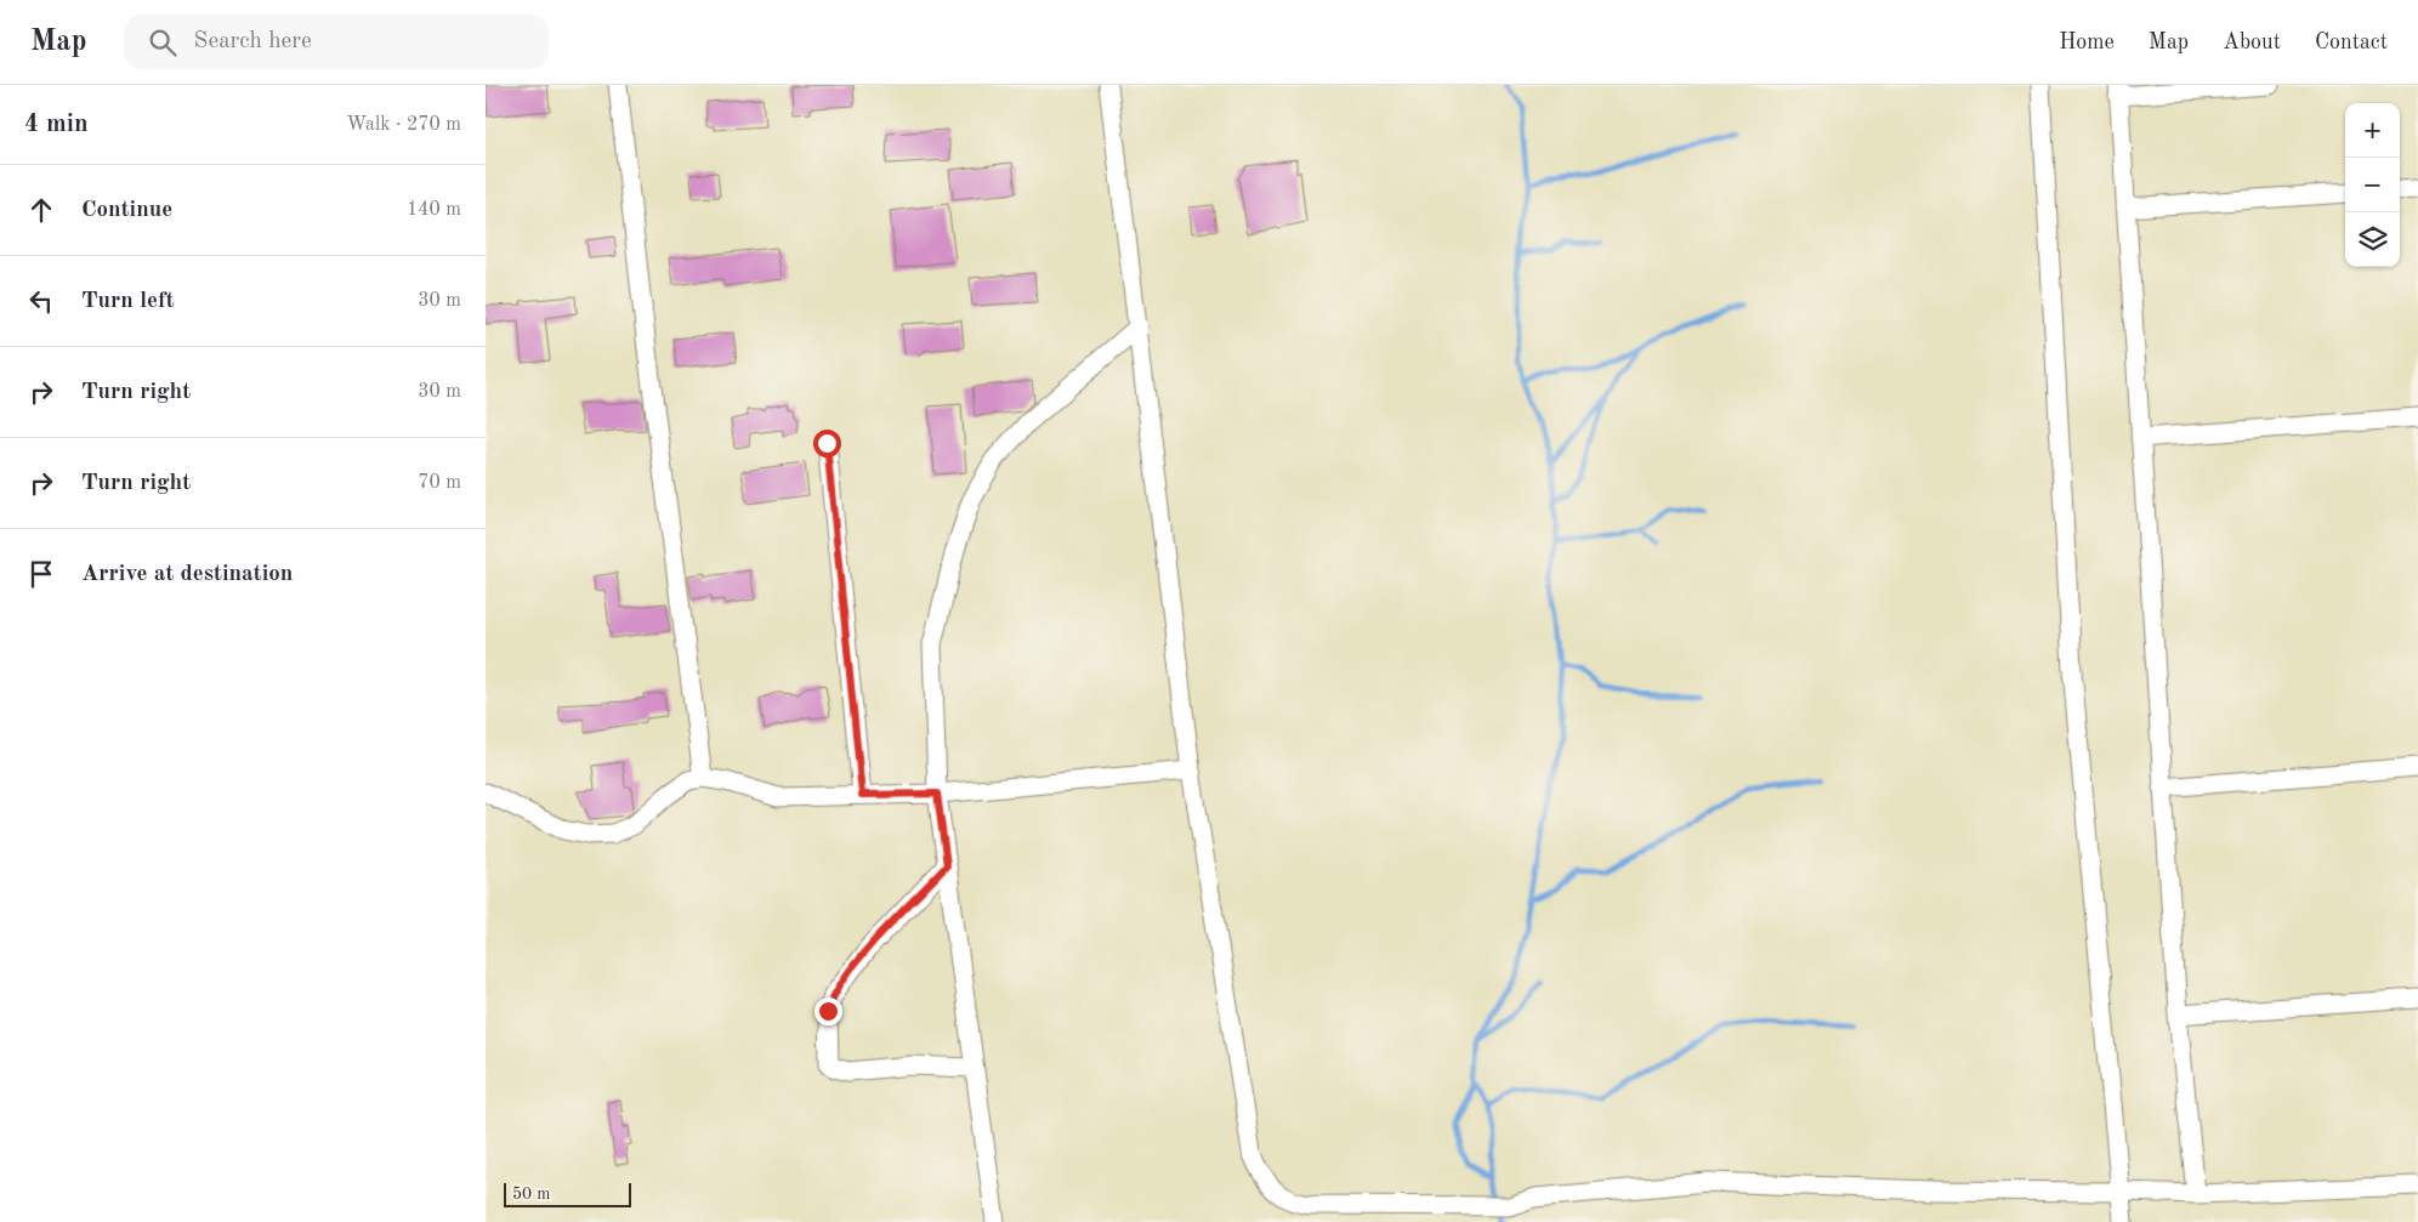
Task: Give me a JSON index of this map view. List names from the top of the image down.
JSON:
{
  "scale_bar": "50 m",
  "page": {
    "header": "Map",
    "search": "Search here",
    "nav": [
      "Home",
      "Map",
      "About",
      "Contact"
    ],
    "heading": ["4 min", "Walk · 270 m"],
    "map_buttons": ["+", "−"],
    "list": [
      ["Continue", "140 m"],
      ["Turn left", "30 m"],
      ["Turn right", "30 m"],
      ["Turn right", "70 m"],
      "Arrive at destination"
    ],
    "scale": "50 m"
  }
}
